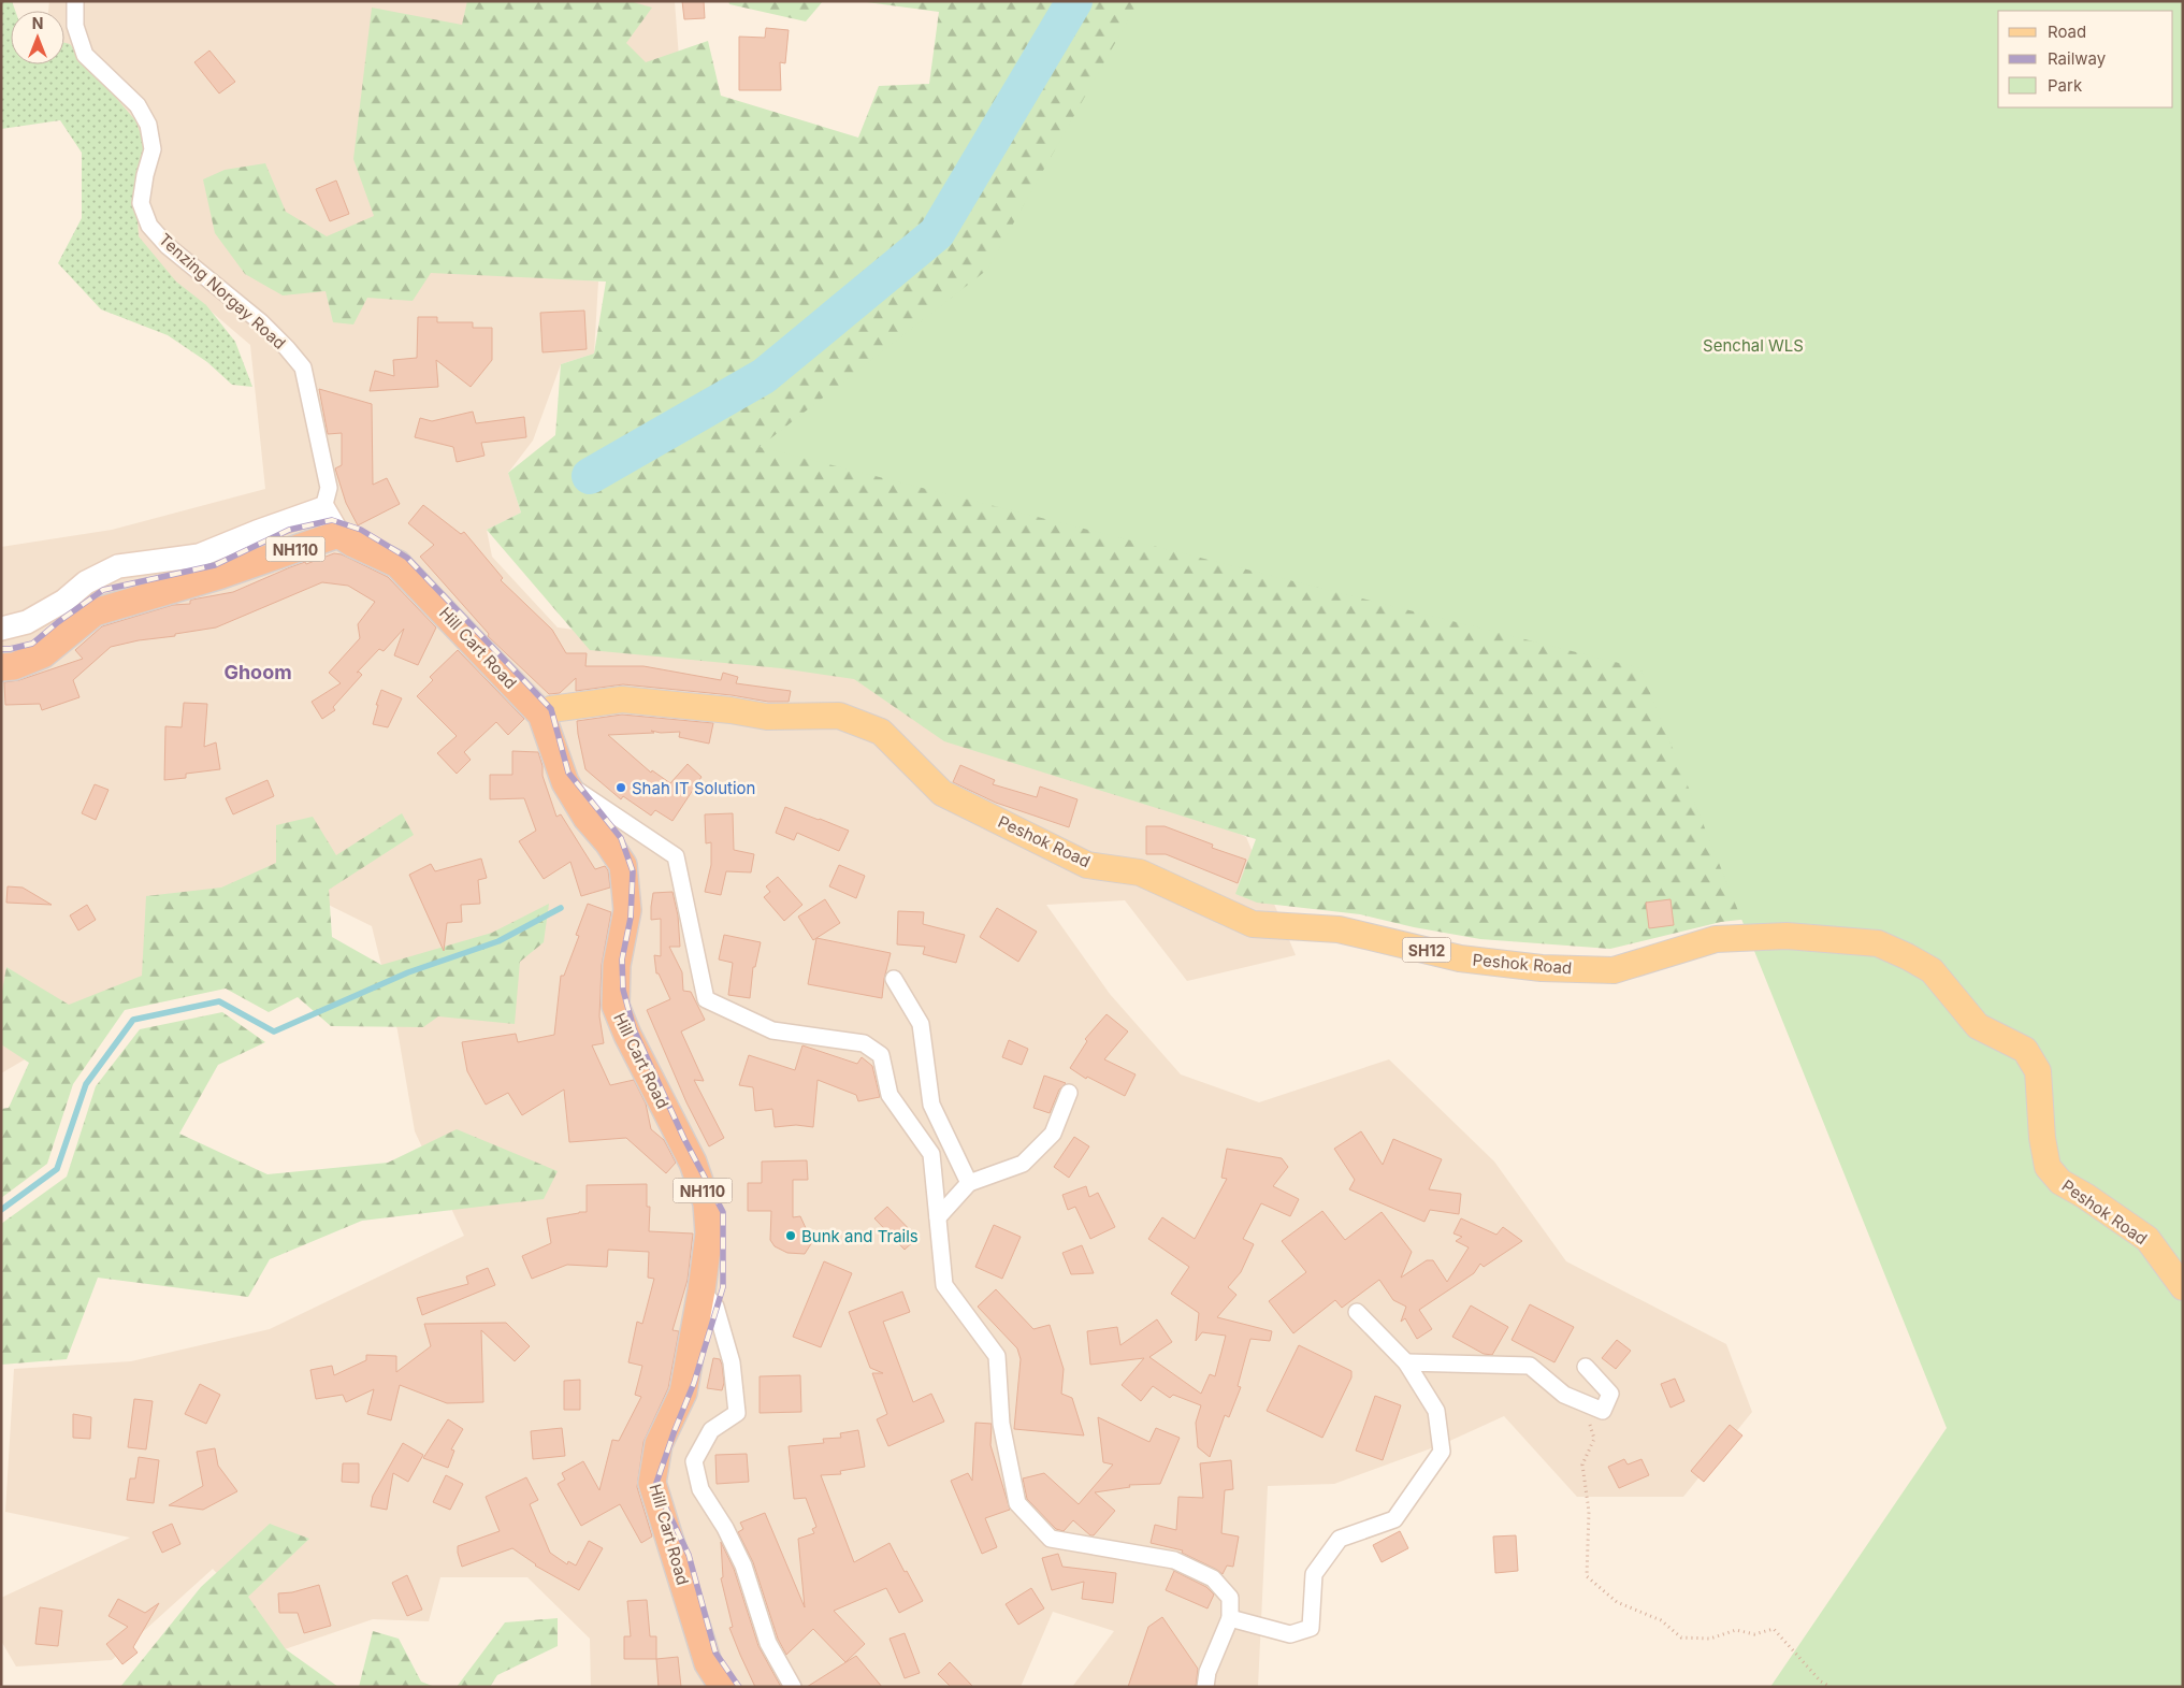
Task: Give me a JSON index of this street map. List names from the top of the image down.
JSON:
{
  "streets": {
    "highway": ["NH110", "Hill Cart Road"],
    "main road": ["Peshok Road", "SH12"],
    "street": ["Tenzing Norgay Road"]
  },
  "crossings": [
    ["NH110", "Hill Cart Road"],
    ["Hill Cart Road", "Peshok Road"]
  ],
  "districts": ["Ghoom"],
  "parks": ["Senchal WLS"],
  "places": ["Shah IT Solution", "Bunk and Trails"],
  "legend": ["Road", "Railway", "Park"],
  "north": "top"
}
